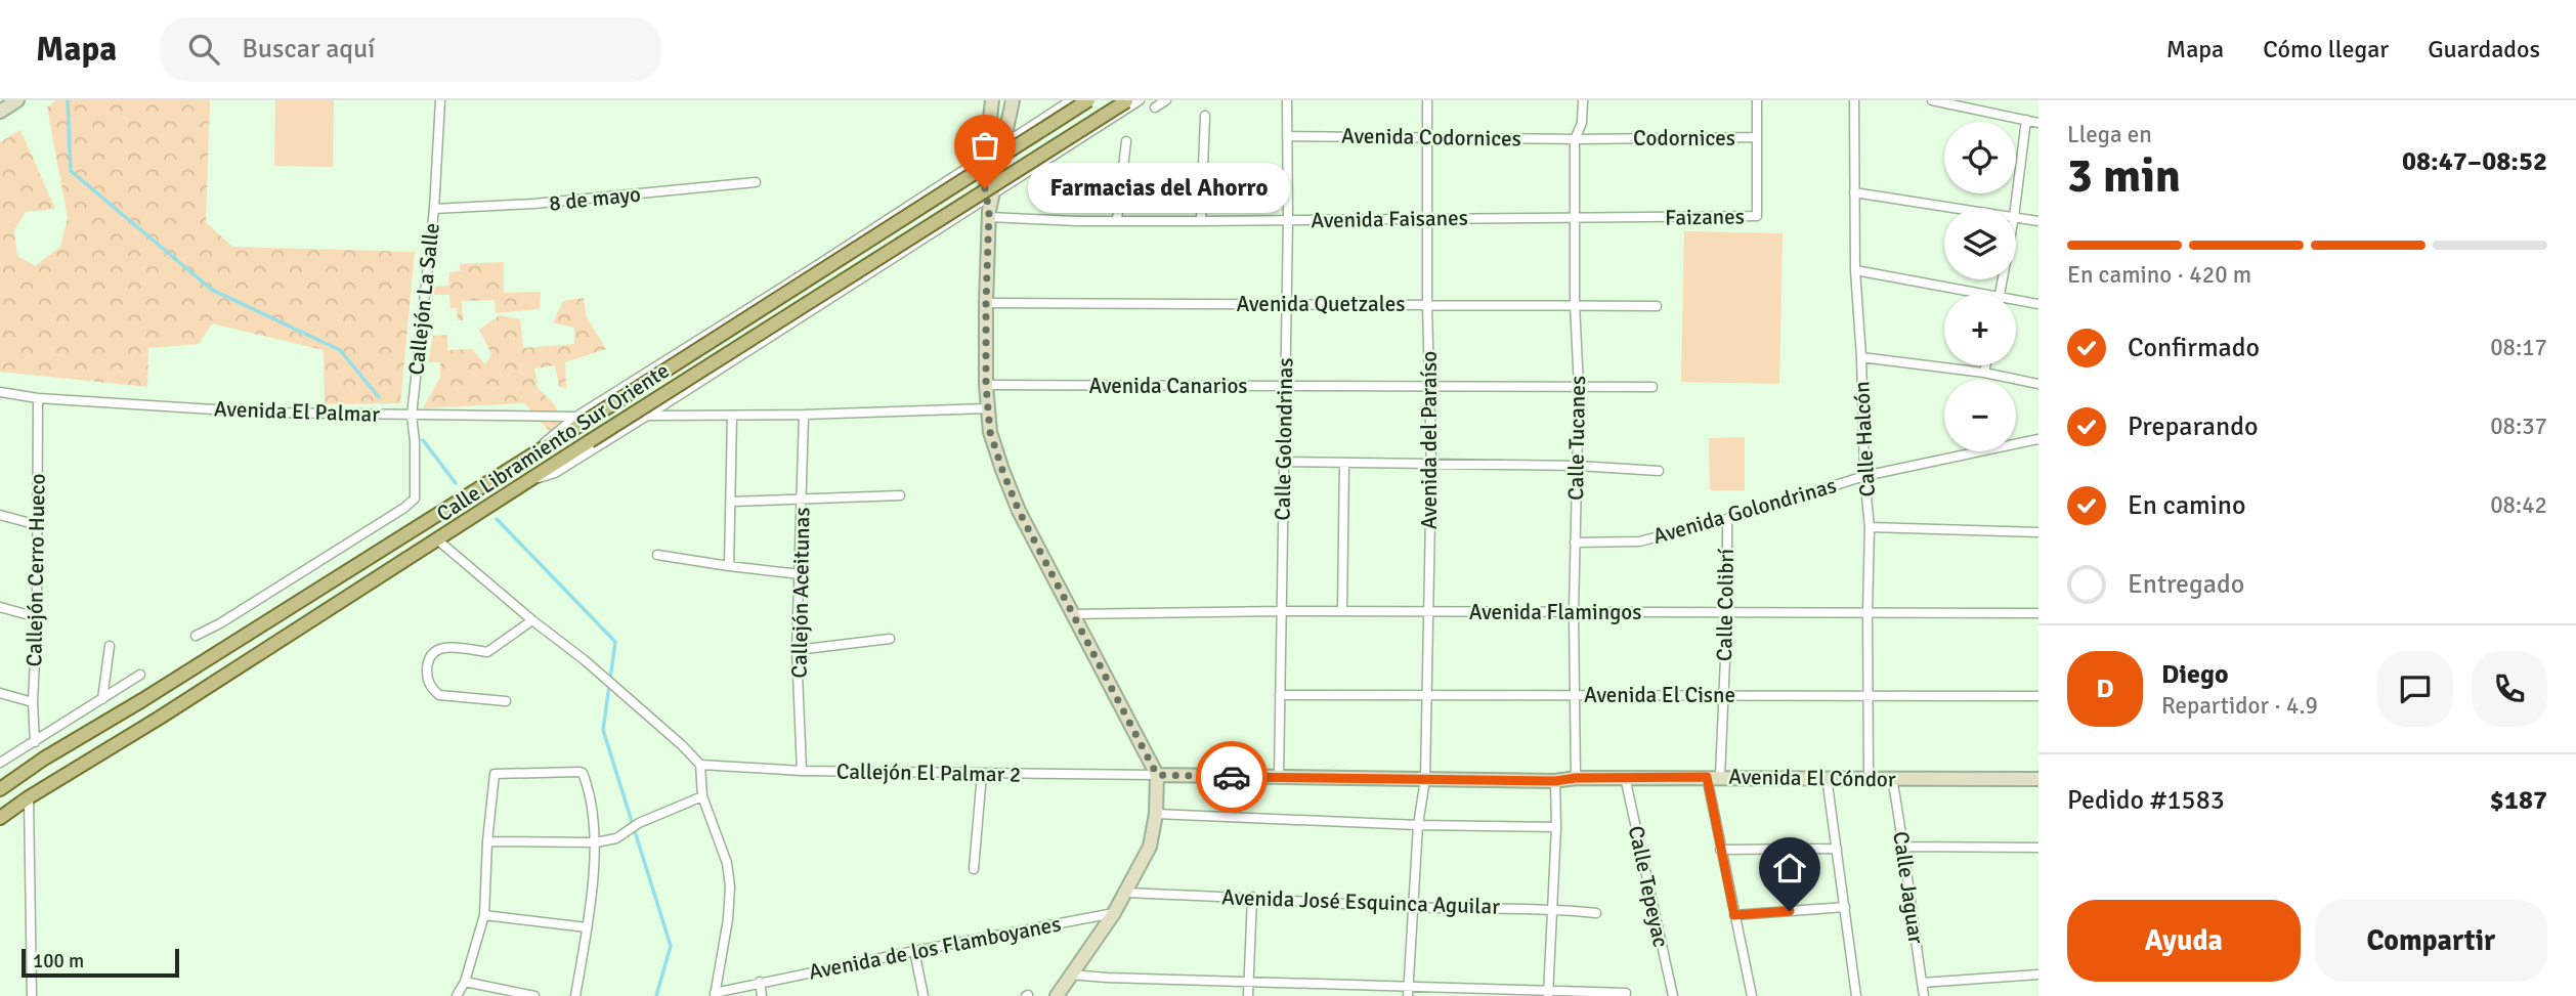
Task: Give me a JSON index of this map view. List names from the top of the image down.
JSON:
{
  "streets": {
    "main road": ["Calle Libramiento Sur Oriente"],
    "street": [
      "Avenida Codornices",
      "Codornices",
      "8 de mayo",
      "Faizanes",
      "Avenida Faisanes",
      "Callejón La Salle",
      "Avenida Quetzales",
      "Avenida Canarios",
      "Avenida El Palmar",
      "Calle Tucanes",
      "Calle Golondrinas",
      "Calle Halcón",
      "Avenida del Paraíso",
      "Avenida Golondrinas",
      "Callejón Cerro Hueco",
      "Callejón Aceitunas",
      "Calle Colibrí",
      "Avenida Flamingos",
      "Avenida El Cisne",
      "Callejón El Palmar 2",
      "Avenida El Cóndor",
      "Calle Tepeyac",
      "Calle Jaguar",
      "Avenida José Esquinca Aguilar",
      "Avenida de los Flamboyanes"
    ]
  },
  "crossings": [
    ["Avenida Codornices", "Codornices"],
    ["Avenida Codornices", "Calle Tucanes"],
    ["Avenida Codornices", "Calle Golondrinas"],
    ["Avenida Codornices", "Avenida del Paraíso"],
    ["Codornices", "Faizanes"],
    ["Codornices", "Calle Tucanes"],
    ["8 de mayo", "Callejón La Salle"],
    ["Faizanes", "Avenida Faisanes"],
    ["Faizanes", "Calle Tucanes"],
    ["Avenida Faisanes", "Calle Tucanes"],
    ["Avenida Faisanes", "Calle Golondrinas"],
    ["Avenida Faisanes", "Avenida del Paraíso"],
    ["Callejón La Salle", "Avenida El Palmar"],
    ["Avenida Quetzales", "Calle Tucanes"],
    ["Avenida Quetzales", "Calle Golondrinas"],
    ["Avenida Quetzales", "Avenida del Paraíso"],
    ["Avenida Canarios", "Calle Tucanes"],
    ["Avenida Canarios", "Calle Golondrinas"],
    ["Avenida Canarios", "Avenida del Paraíso"],
    ["Avenida El Palmar", "Calle Libramiento Sur Oriente"],
    ["Avenida El Palmar", "Callejón Cerro Hueco"],
    ["Calle Tucanes", "Avenida Golondrinas"],
    ["Calle Tucanes", "Avenida Flamingos"],
    ["Calle Tucanes", "Avenida El Cisne"],
    ["Calle Tucanes", "Avenida El Cóndor"],
    ["Calle Golondrinas", "Avenida Flamingos"],
    ["Calle Golondrinas", "Avenida El Cisne"],
    ["Calle Golondrinas", "Avenida El Cóndor"],
    ["Calle Halcón", "Avenida Golondrinas"],
    ["Calle Halcón", "Avenida Flamingos"],
    ["Calle Halcón", "Avenida El Cisne"],
    ["Calle Halcón", "Avenida El Cóndor"],
    ["Avenida del Paraíso", "Avenida Flamingos"],
    ["Avenida del Paraíso", "Avenida El Cisne"],
    ["Avenida del Paraíso", "Avenida El Cóndor"],
    ["Avenida del Paraíso", "Avenida José Esquinca Aguilar"],
    ["Avenida Golondrinas", "Calle Colibrí"],
    ["Callejón Aceitunas", "Callejón El Palmar 2"],
    ["Calle Colibrí", "Avenida Flamingos"],
    ["Calle Colibrí", "Avenida El Cisne"],
    ["Calle Colibrí", "Avenida El Cóndor"],
    ["Callejón El Palmar 2", "Avenida El Cóndor"],
    ["Avenida El Cóndor", "Calle Tepeyac"],
    ["Avenida El Cóndor", "Calle Jaguar"]
  ],
  "places": ["Farmacias del Ahorro"],
  "scale_bar": "100 m",
  "page": {
    "header": "Mapa",
    "search": "Buscar aquí",
    "nav": ["Mapa", "Cómo llegar", "Guardados"],
    "heading": ["3 min", "Llega en", "08:47–08:52"],
    "panel": [
      "Diego",
      "Repartidor · 4.9",
      "Pedido #1583",
      "$187"
    ],
    "map_buttons": ["+", "−"],
    "bubble": "Farmacias del Ahorro",
    "bar": "En camino · 420 m",
    "list": [
      ["Confirmado", "08:17"],
      ["Preparando", "08:37"],
      ["En camino", "08:42"],
      "Entregado"
    ],
    "round": "D",
    "buttons": ["Ayuda", "Compartir"],
    "scale": "100 m"
  }
}
